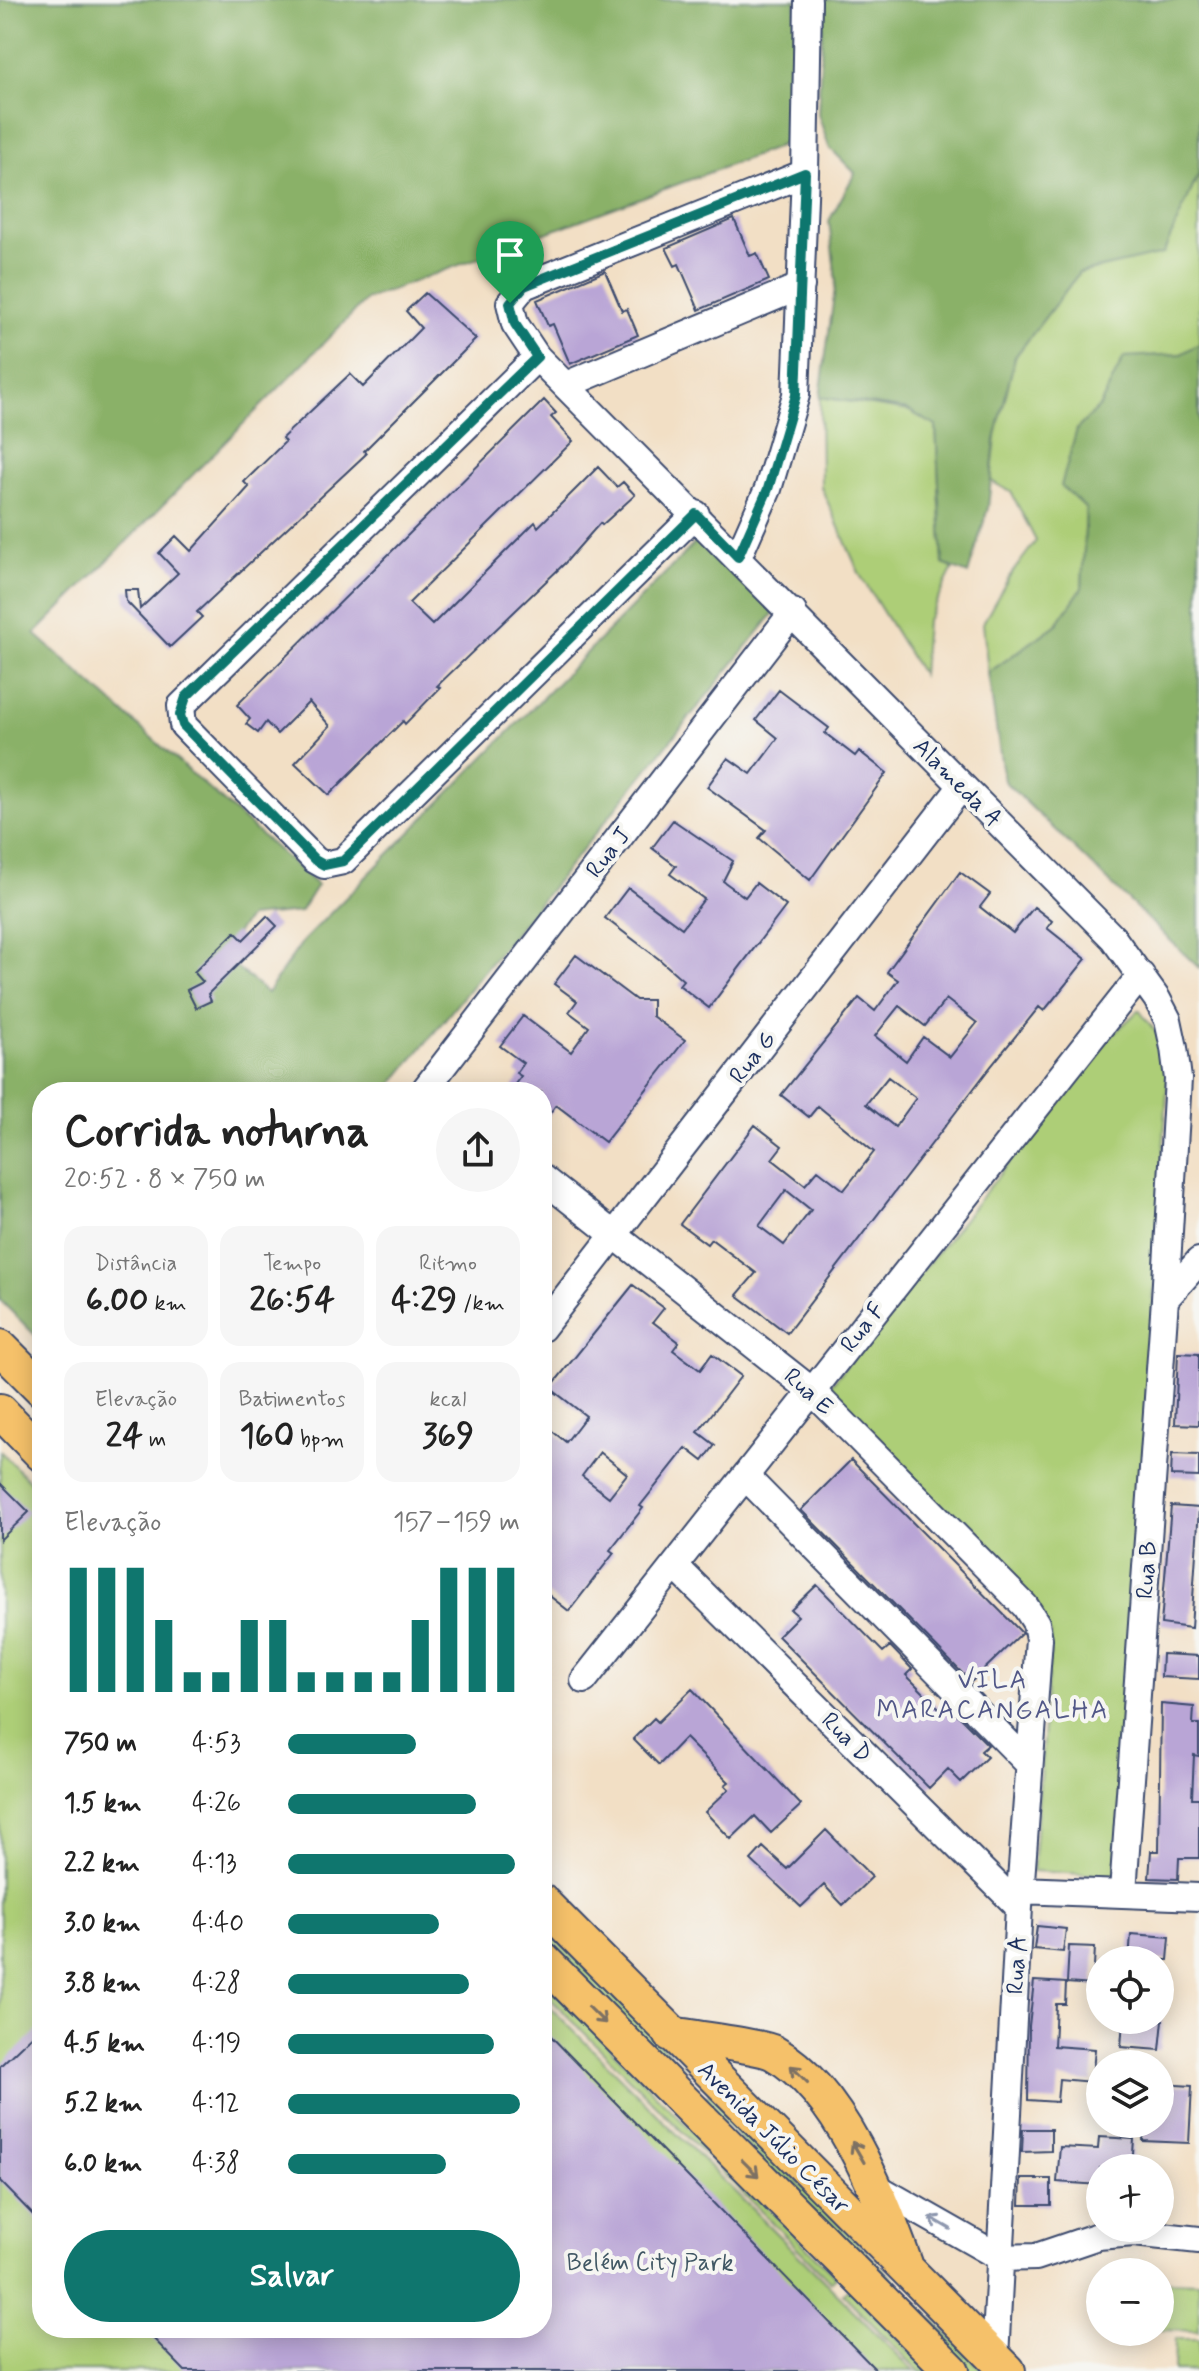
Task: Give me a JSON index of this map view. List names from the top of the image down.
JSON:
{
  "streets": {
    "main road": ["Avenida Júlio César"],
    "street": [
      "Alameda A",
      "Rua J",
      "Rua G",
      "Rua F",
      "Rua E",
      "Rua B",
      "Rua D",
      "Rua A"
    ]
  },
  "crossings": [
    ["Alameda A", "Rua J"],
    ["Alameda A", "Rua G"],
    ["Alameda A", "Rua F"],
    ["Alameda A", "Rua B"],
    ["Rua G", "Rua E"],
    ["Rua F", "Rua E"],
    ["Rua F", "Rua D"],
    ["Rua E", "Rua A"],
    ["Rua D", "Rua A"],
    ["Rua A", "Avenida Júlio César"]
  ],
  "districts": ["VILA MARACANGALHA"],
  "parks": ["Belém City Park"],
  "page": {
    "heading": ["Corrida noturna", "20:52 · 8 × 750 m"],
    "stats": [
      ["Distância", "6.00 km"],
      ["Tempo", "26:54"],
      ["Ritmo", "4:29 /km"],
      ["Elevação", "24 m"],
      ["Batimentos", "160 bpm"],
      ["kcal", "369"]
    ],
    "chart": ["Elevação", "157–159 m"],
    "list": [
      {
        "name": "750 m",
        "note": "4:53"
      },
      {
        "name": "1.5 km",
        "note": "4:26"
      },
      {
        "name": "2.2 km",
        "note": "4:13"
      },
      {
        "name": "3.0 km",
        "note": "4:40"
      },
      {
        "name": "3.8 km",
        "note": "4:28"
      },
      {
        "name": "4.5 km",
        "note": "4:19"
      },
      {
        "name": "5.2 km",
        "note": "4:12"
      },
      {
        "name": "6.0 km",
        "note": "4:38"
      }
    ],
    "map_buttons": ["+", "−"],
    "buttons": "Salvar"
  }
}
